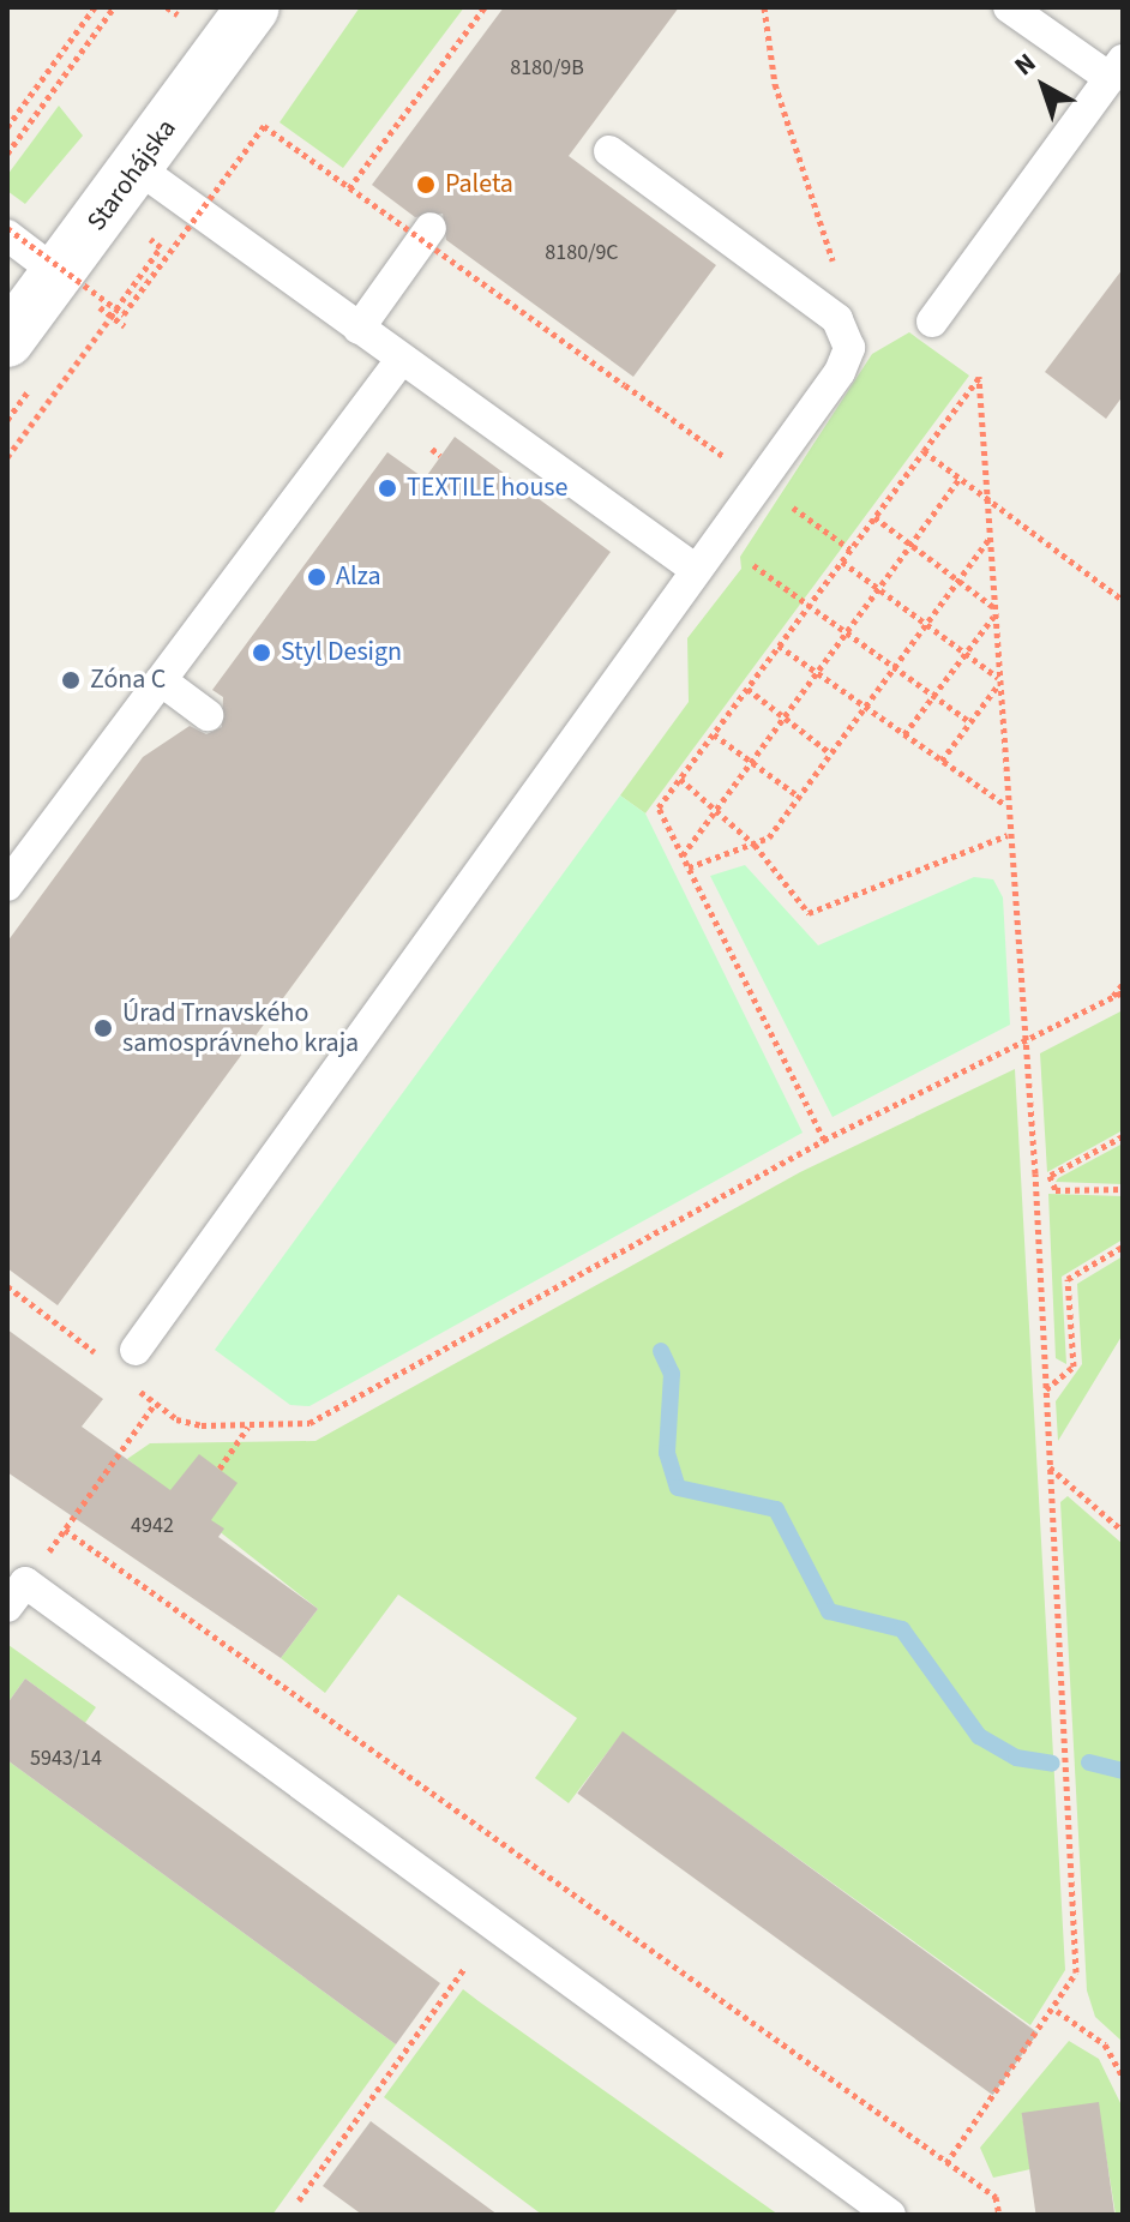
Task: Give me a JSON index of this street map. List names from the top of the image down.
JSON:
{
  "streets": {
    "street": ["Starohájska"]
  },
  "places": [
    "Paleta",
    "TEXTILE house",
    "Alza",
    "Styl Design",
    "Zóna C",
    "Úrad Trnavského samosprávneho kraja"
  ],
  "house_numbers": [
    "8180/9B",
    "8180/9C",
    "4942",
    "5943/14"
  ],
  "north": "top left"
}
